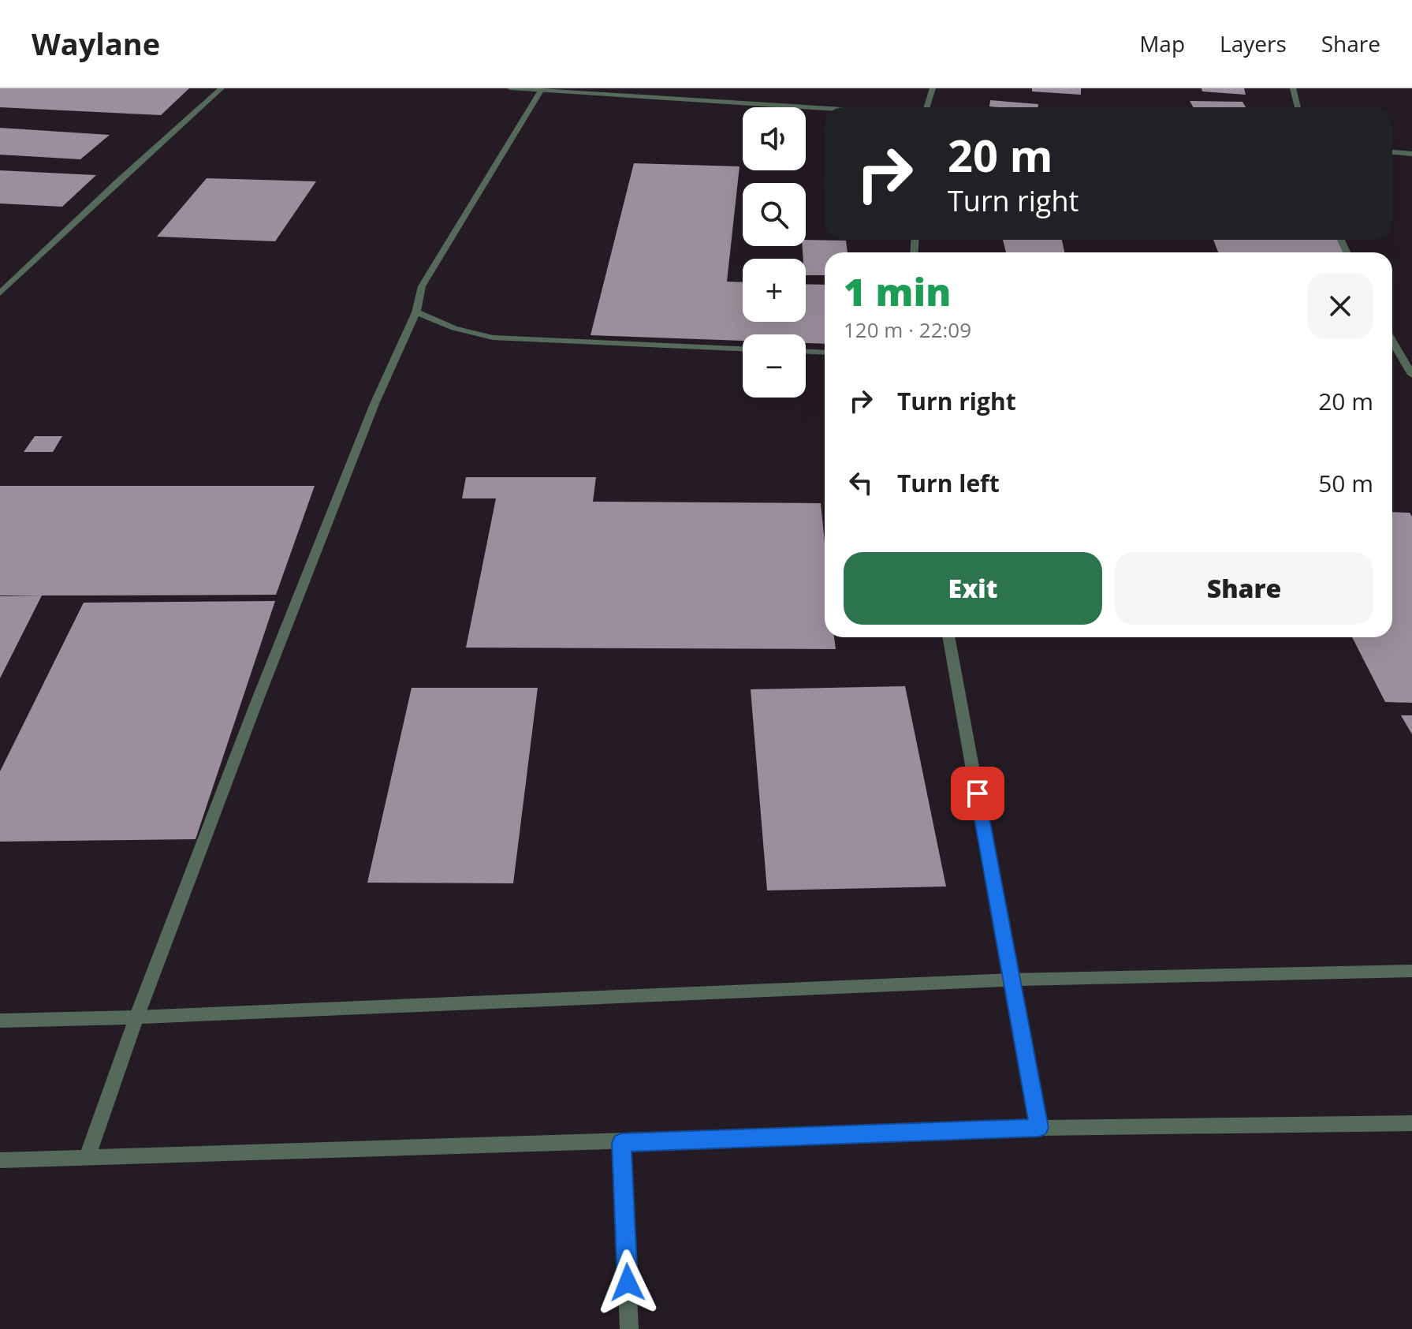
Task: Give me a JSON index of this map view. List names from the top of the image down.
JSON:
{
  "page": {
    "header": "Waylane",
    "nav": ["Map", "Layers", "Share"],
    "map_buttons": ["+", "−"],
    "turn": ["20 m", "Turn right"],
    "heading": ["1 min", "120 m · 22:09"],
    "list": [
      {
        "name": "Turn right",
        "value": "20 m"
      },
      {
        "name": "Turn left",
        "value": "50 m"
      }
    ],
    "buttons": ["Exit", "Share"]
  }
}
